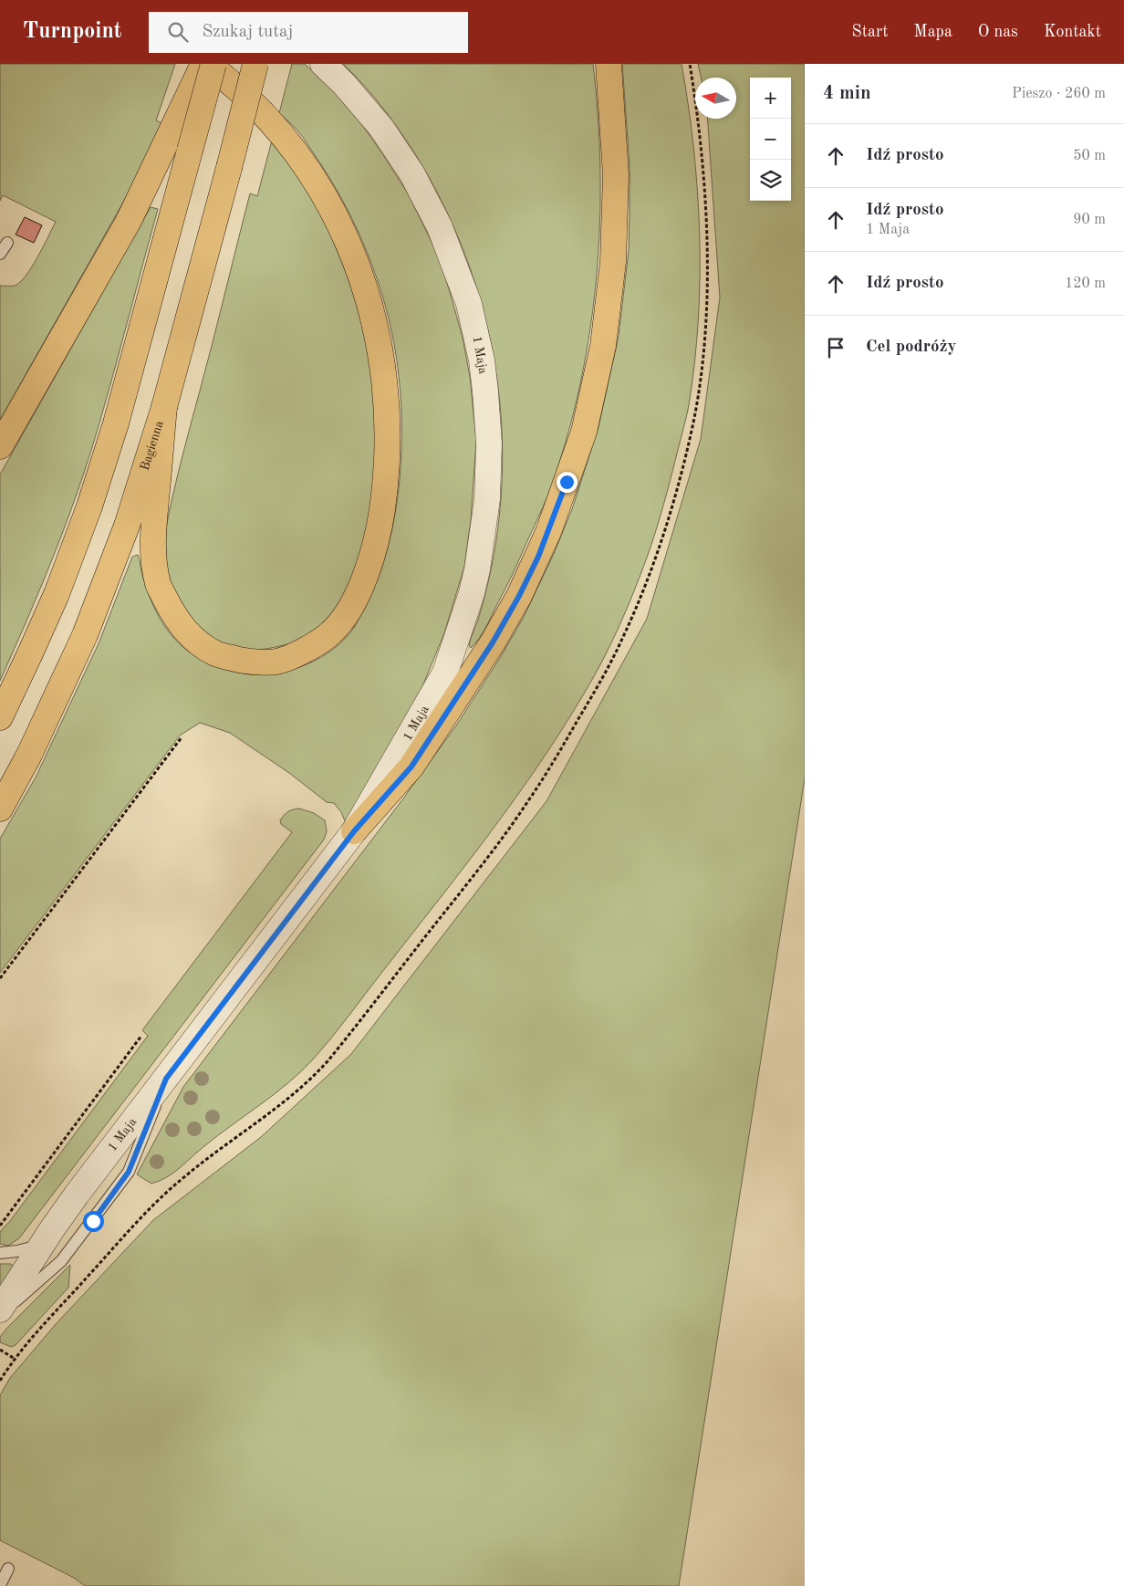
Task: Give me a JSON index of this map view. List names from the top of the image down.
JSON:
{
  "streets": {
    "main road": ["Bagienna"],
    "street": ["1 Maja"]
  },
  "north": "left",
  "page": {
    "header": "Turnpoint",
    "search": "Szukaj tutaj",
    "nav": [
      "Start",
      "Mapa",
      "O nas",
      "Kontakt"
    ],
    "heading": ["4 min", "Pieszo · 260 m"],
    "map_buttons": ["+", "−"],
    "list": [
      ["Idź prosto", "50 m"],
      ["Idź prosto", "1 Maja", "90 m"],
      ["Idź prosto", "120 m"],
      "Cel podróży"
    ]
  }
}
